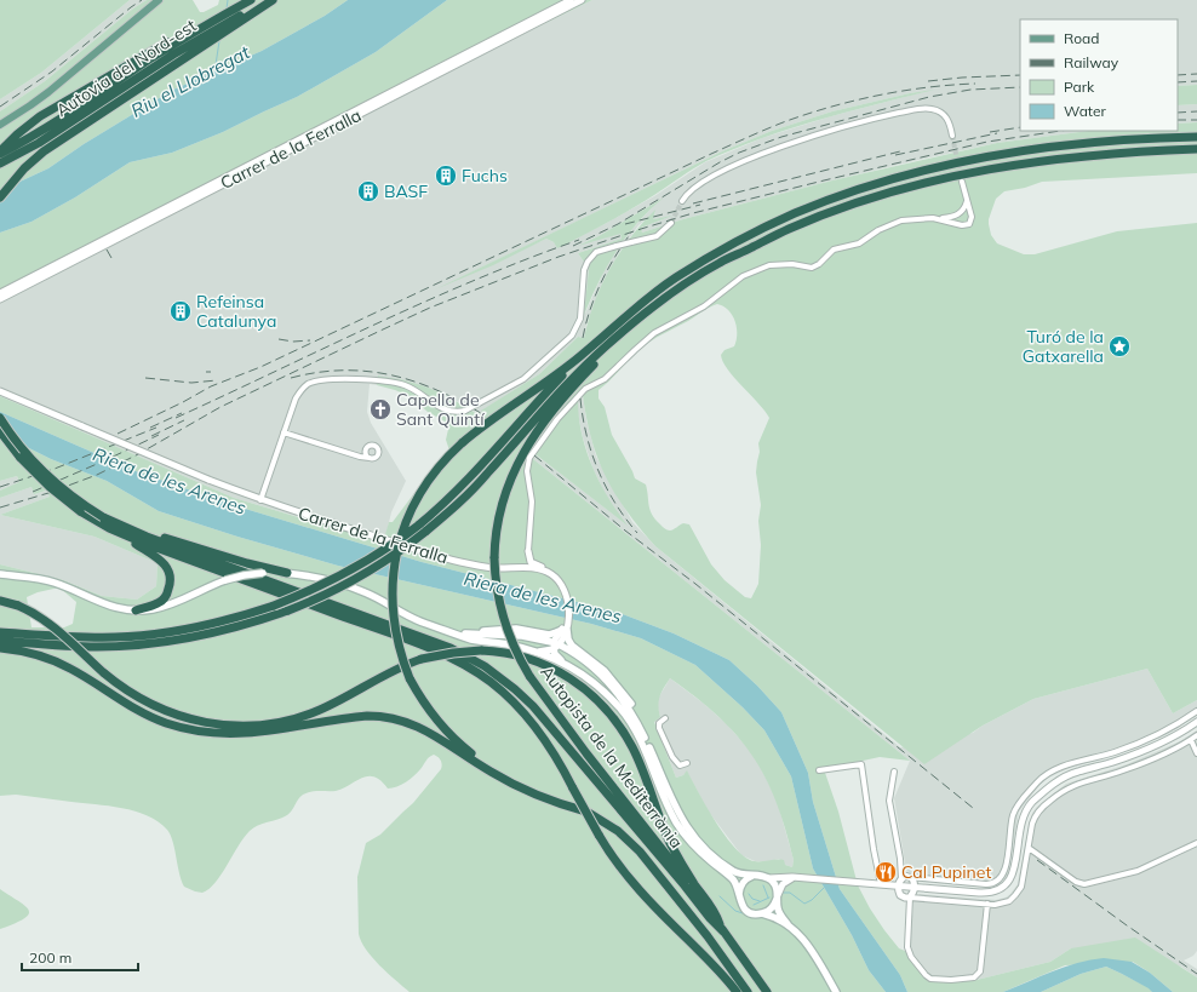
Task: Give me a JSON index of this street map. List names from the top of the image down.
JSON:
{
  "streets": {
    "highway": ["Autovia del Nord-est", "Autopista de la Mediterrània"],
    "street": ["Carrer de la Ferralla"]
  },
  "water": ["Riu el Llobregat", "Riera de les Arenes"],
  "places": {
    "building": ["Fuchs", "BASF", "Refeinsa Catalunya"],
    "place": ["Turó de la Gatxarella"],
    "church": ["Capella de Sant Quintí"],
    "restaurant": ["Cal Pupinet"]
  },
  "legend": [
    "Road",
    "Railway",
    "Park",
    "Water"
  ],
  "scale_bar": "200 m"
}
